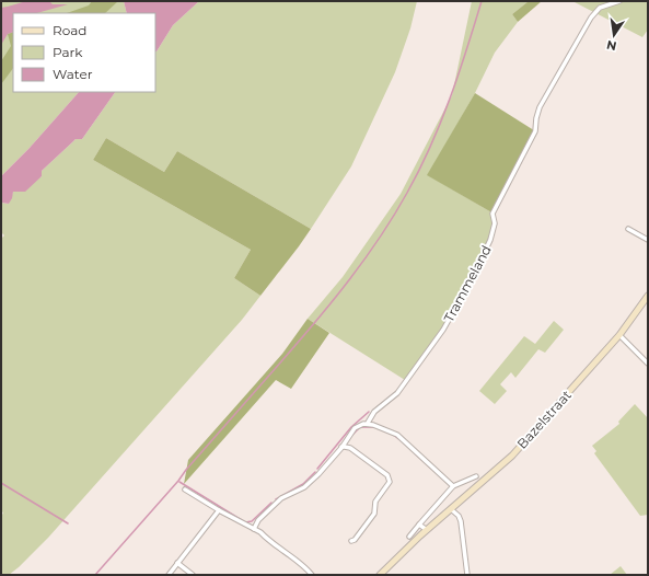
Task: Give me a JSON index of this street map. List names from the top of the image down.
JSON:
{
  "streets": {
    "main road": ["Bazelstraat"],
    "street": ["Trammeland"]
  },
  "legend": ["Road", "Park", "Water"],
  "north": "bottom"
}
